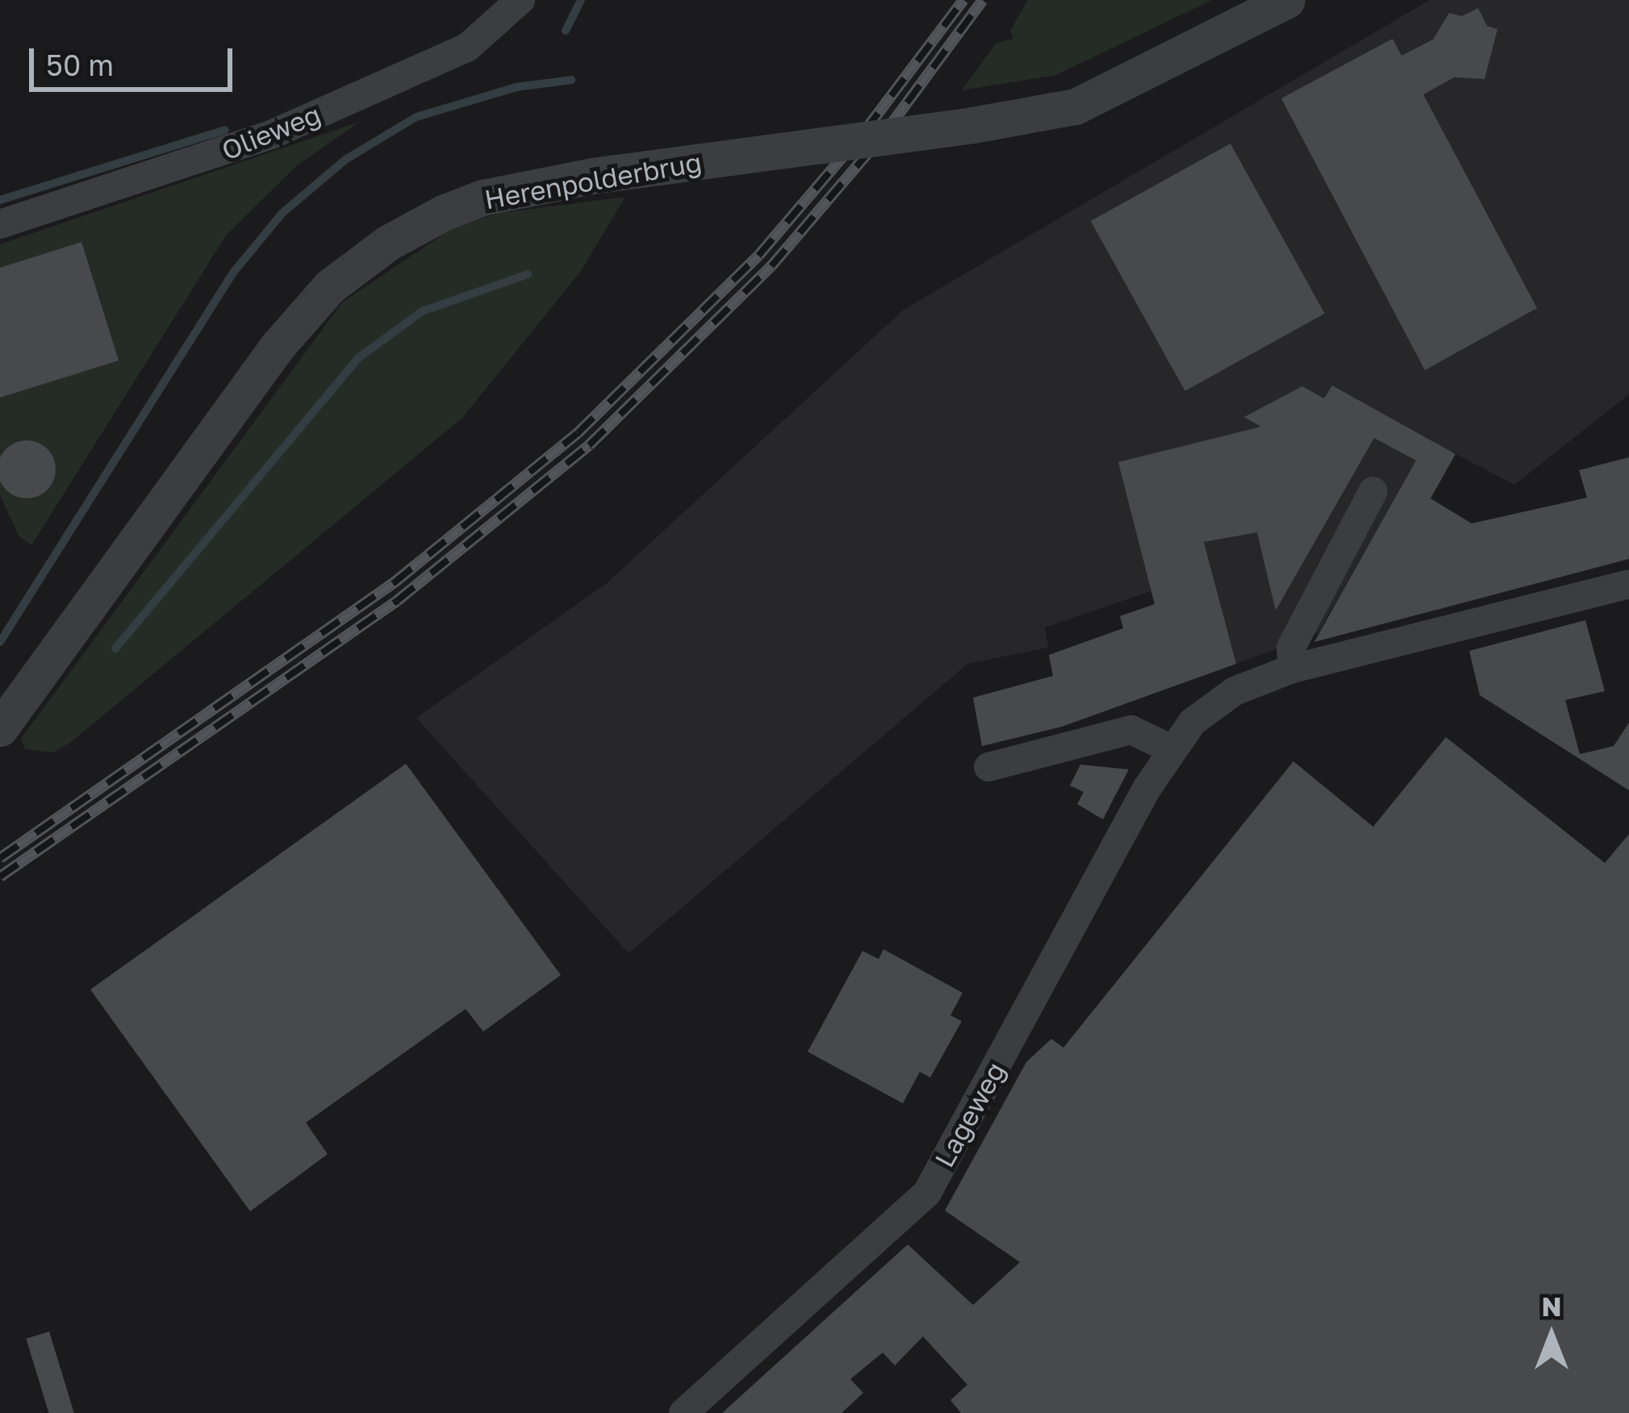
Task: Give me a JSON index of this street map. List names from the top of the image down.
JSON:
{
  "streets": {
    "street": ["Olieweg", "Herenpolderbrug", "Lageweg"]
  },
  "scale_bar": "50 m",
  "north": "top"
}
